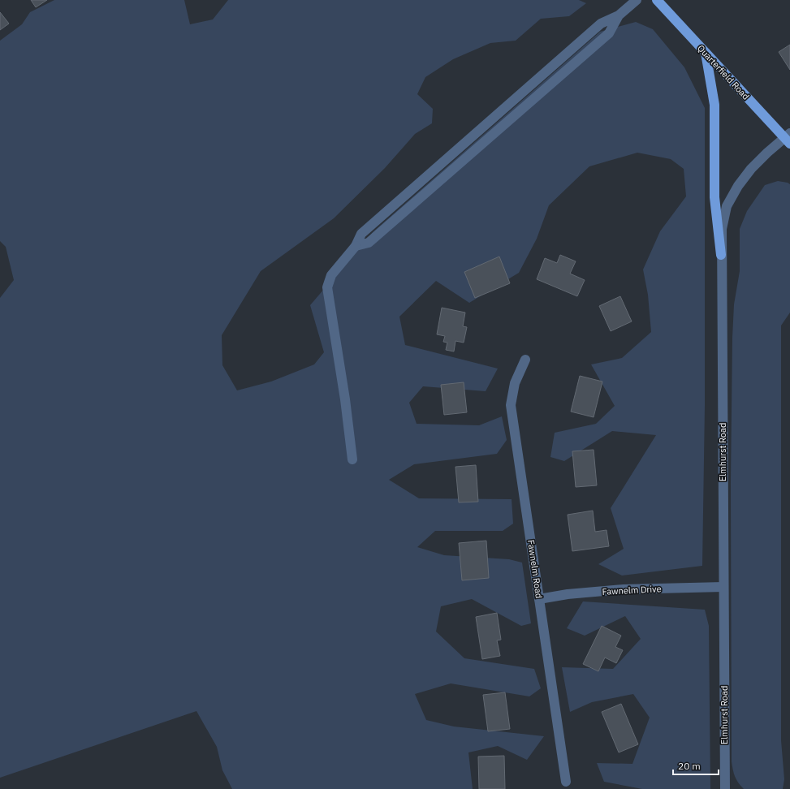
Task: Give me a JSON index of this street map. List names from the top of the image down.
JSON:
{
  "streets": {
    "main road": ["Quarterfield Road"],
    "street": ["Elmhurst Road", "Fawnelm Road", "Fawnelm Drive"]
  },
  "crossings": [
    ["Quarterfield Road", "Elmhurst Road"],
    ["Elmhurst Road", "Fawnelm Drive"],
    ["Fawnelm Road", "Fawnelm Drive"]
  ],
  "scale_bar": "20 m"
}
